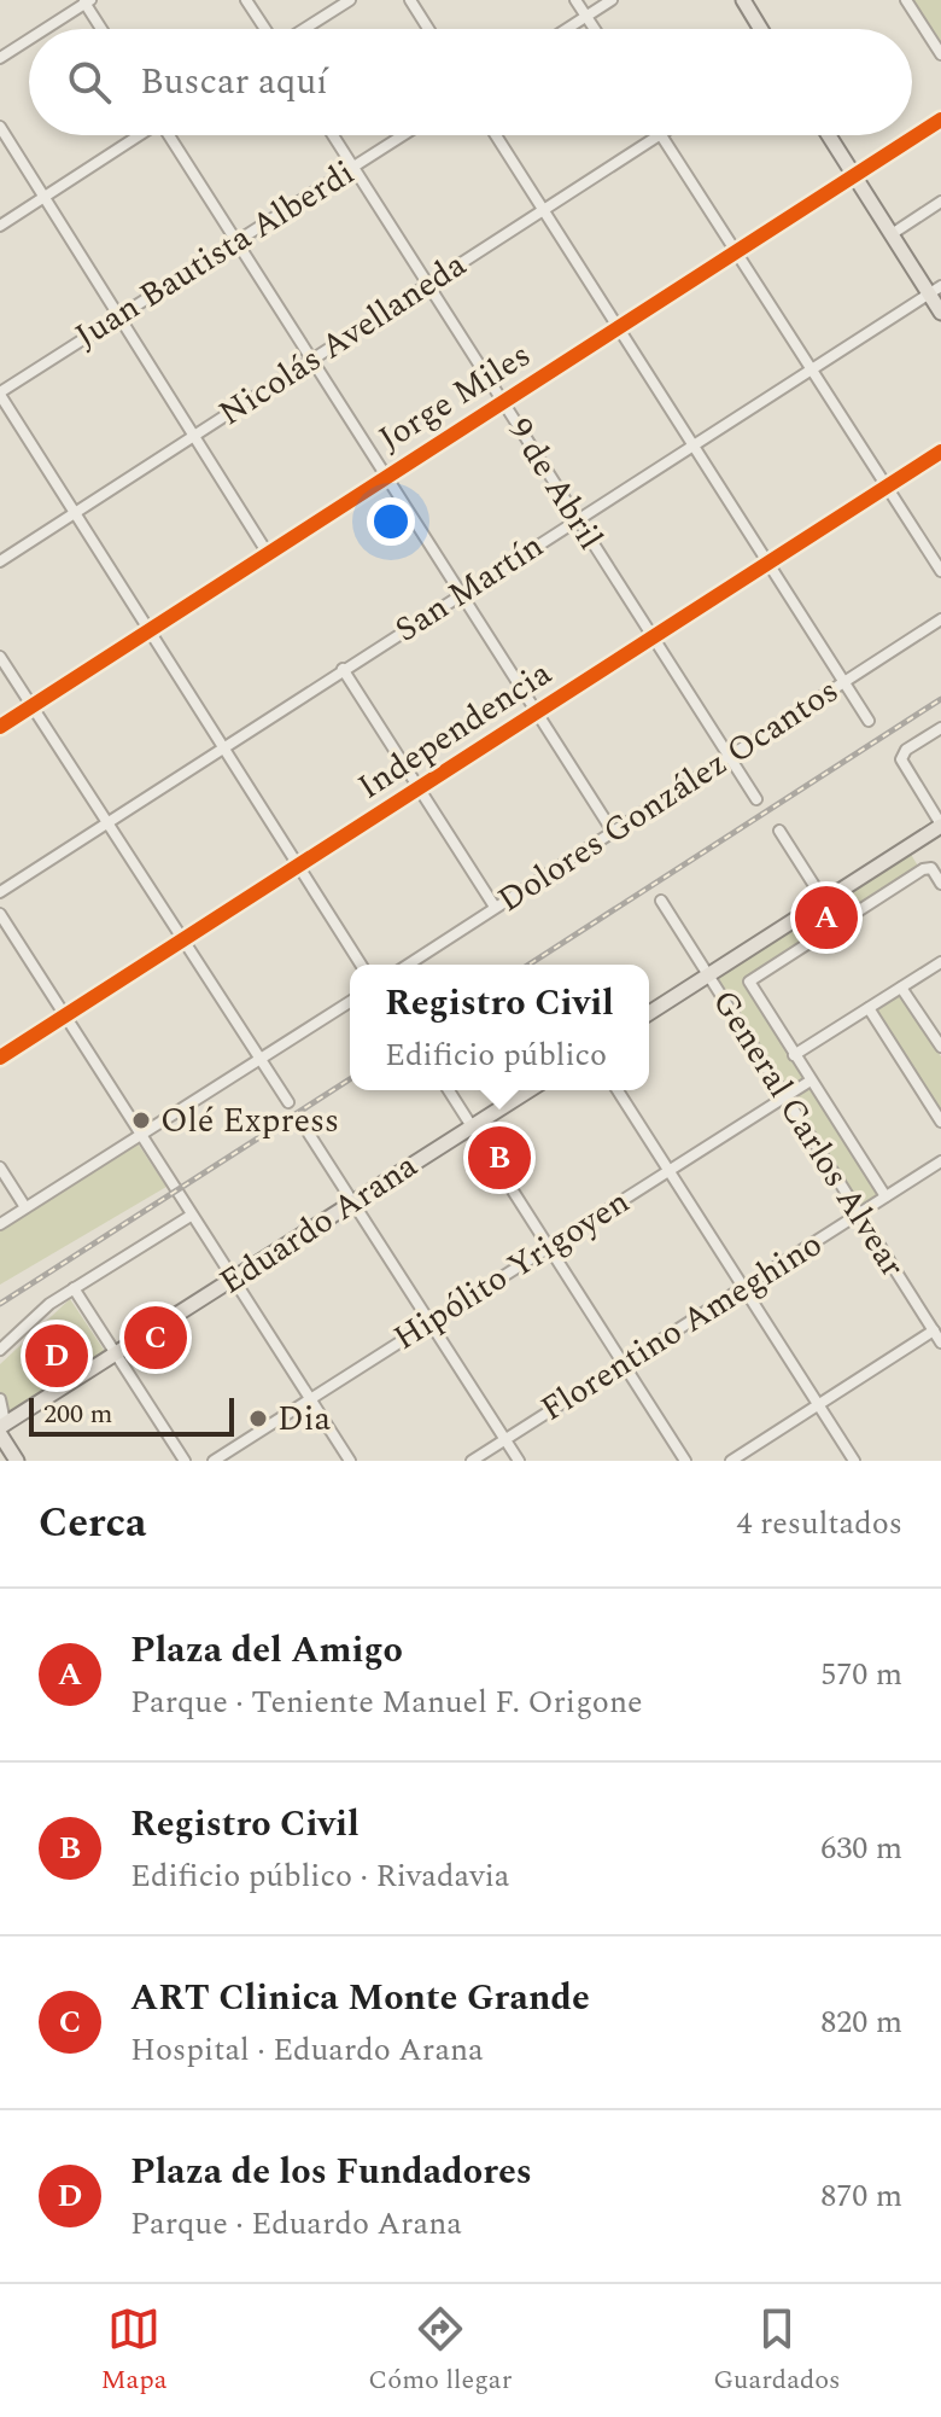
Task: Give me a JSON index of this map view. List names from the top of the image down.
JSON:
{
  "streets": {
    "main road": ["Eduardo Arana"],
    "street": [
      "Juan Bautista Alberdi",
      "Nicolás Avellaneda",
      "Jorge Miles",
      "9 de Abril",
      "San Martín",
      "Independencia",
      "Dolores González Ocantos",
      "General Carlos Alvear",
      "Hipólito Yrigoyen",
      "Florentino Ameghino"
    ]
  },
  "crossings": [
    ["Juan Bautista Alberdi", "9 de Abril"],
    ["Nicolás Avellaneda", "9 de Abril"],
    ["Jorge Miles", "9 de Abril"],
    ["9 de Abril", "San Martín"],
    ["9 de Abril", "Independencia"],
    ["9 de Abril", "Dolores González Ocantos"],
    ["General Carlos Alvear", "Hipólito Yrigoyen"],
    ["General Carlos Alvear", "Florentino Ameghino"]
  ],
  "places": ["Olé Express", "Dia"],
  "scale_bar": "200 m",
  "page": {
    "search": "Buscar aquí",
    "pins": [
      "A",
      "B",
      "C",
      "D"
    ],
    "popup": ["Registro Civil", "Edificio público"],
    "scale": "200 m",
    "heading": ["Cerca", "4 resultados"],
    "list": [
      {
        "mark": "A",
        "name": "Plaza del Amigo",
        "note": "Parque · Teniente Manuel F. Origone",
        "value": "570 m"
      },
      {
        "mark": "B",
        "name": "Registro Civil",
        "note": "Edificio público · Rivadavia",
        "value": "630 m"
      },
      {
        "mark": "C",
        "name": "ART Clinica Monte Grande",
        "note": "Hospital · Eduardo Arana",
        "value": "820 m"
      },
      {
        "mark": "D",
        "name": "Plaza de los Fundadores",
        "note": "Parque · Eduardo Arana",
        "value": "870 m"
      }
    ],
    "nav": ["Mapa", "Cómo llegar", "Guardados"]
  }
}
